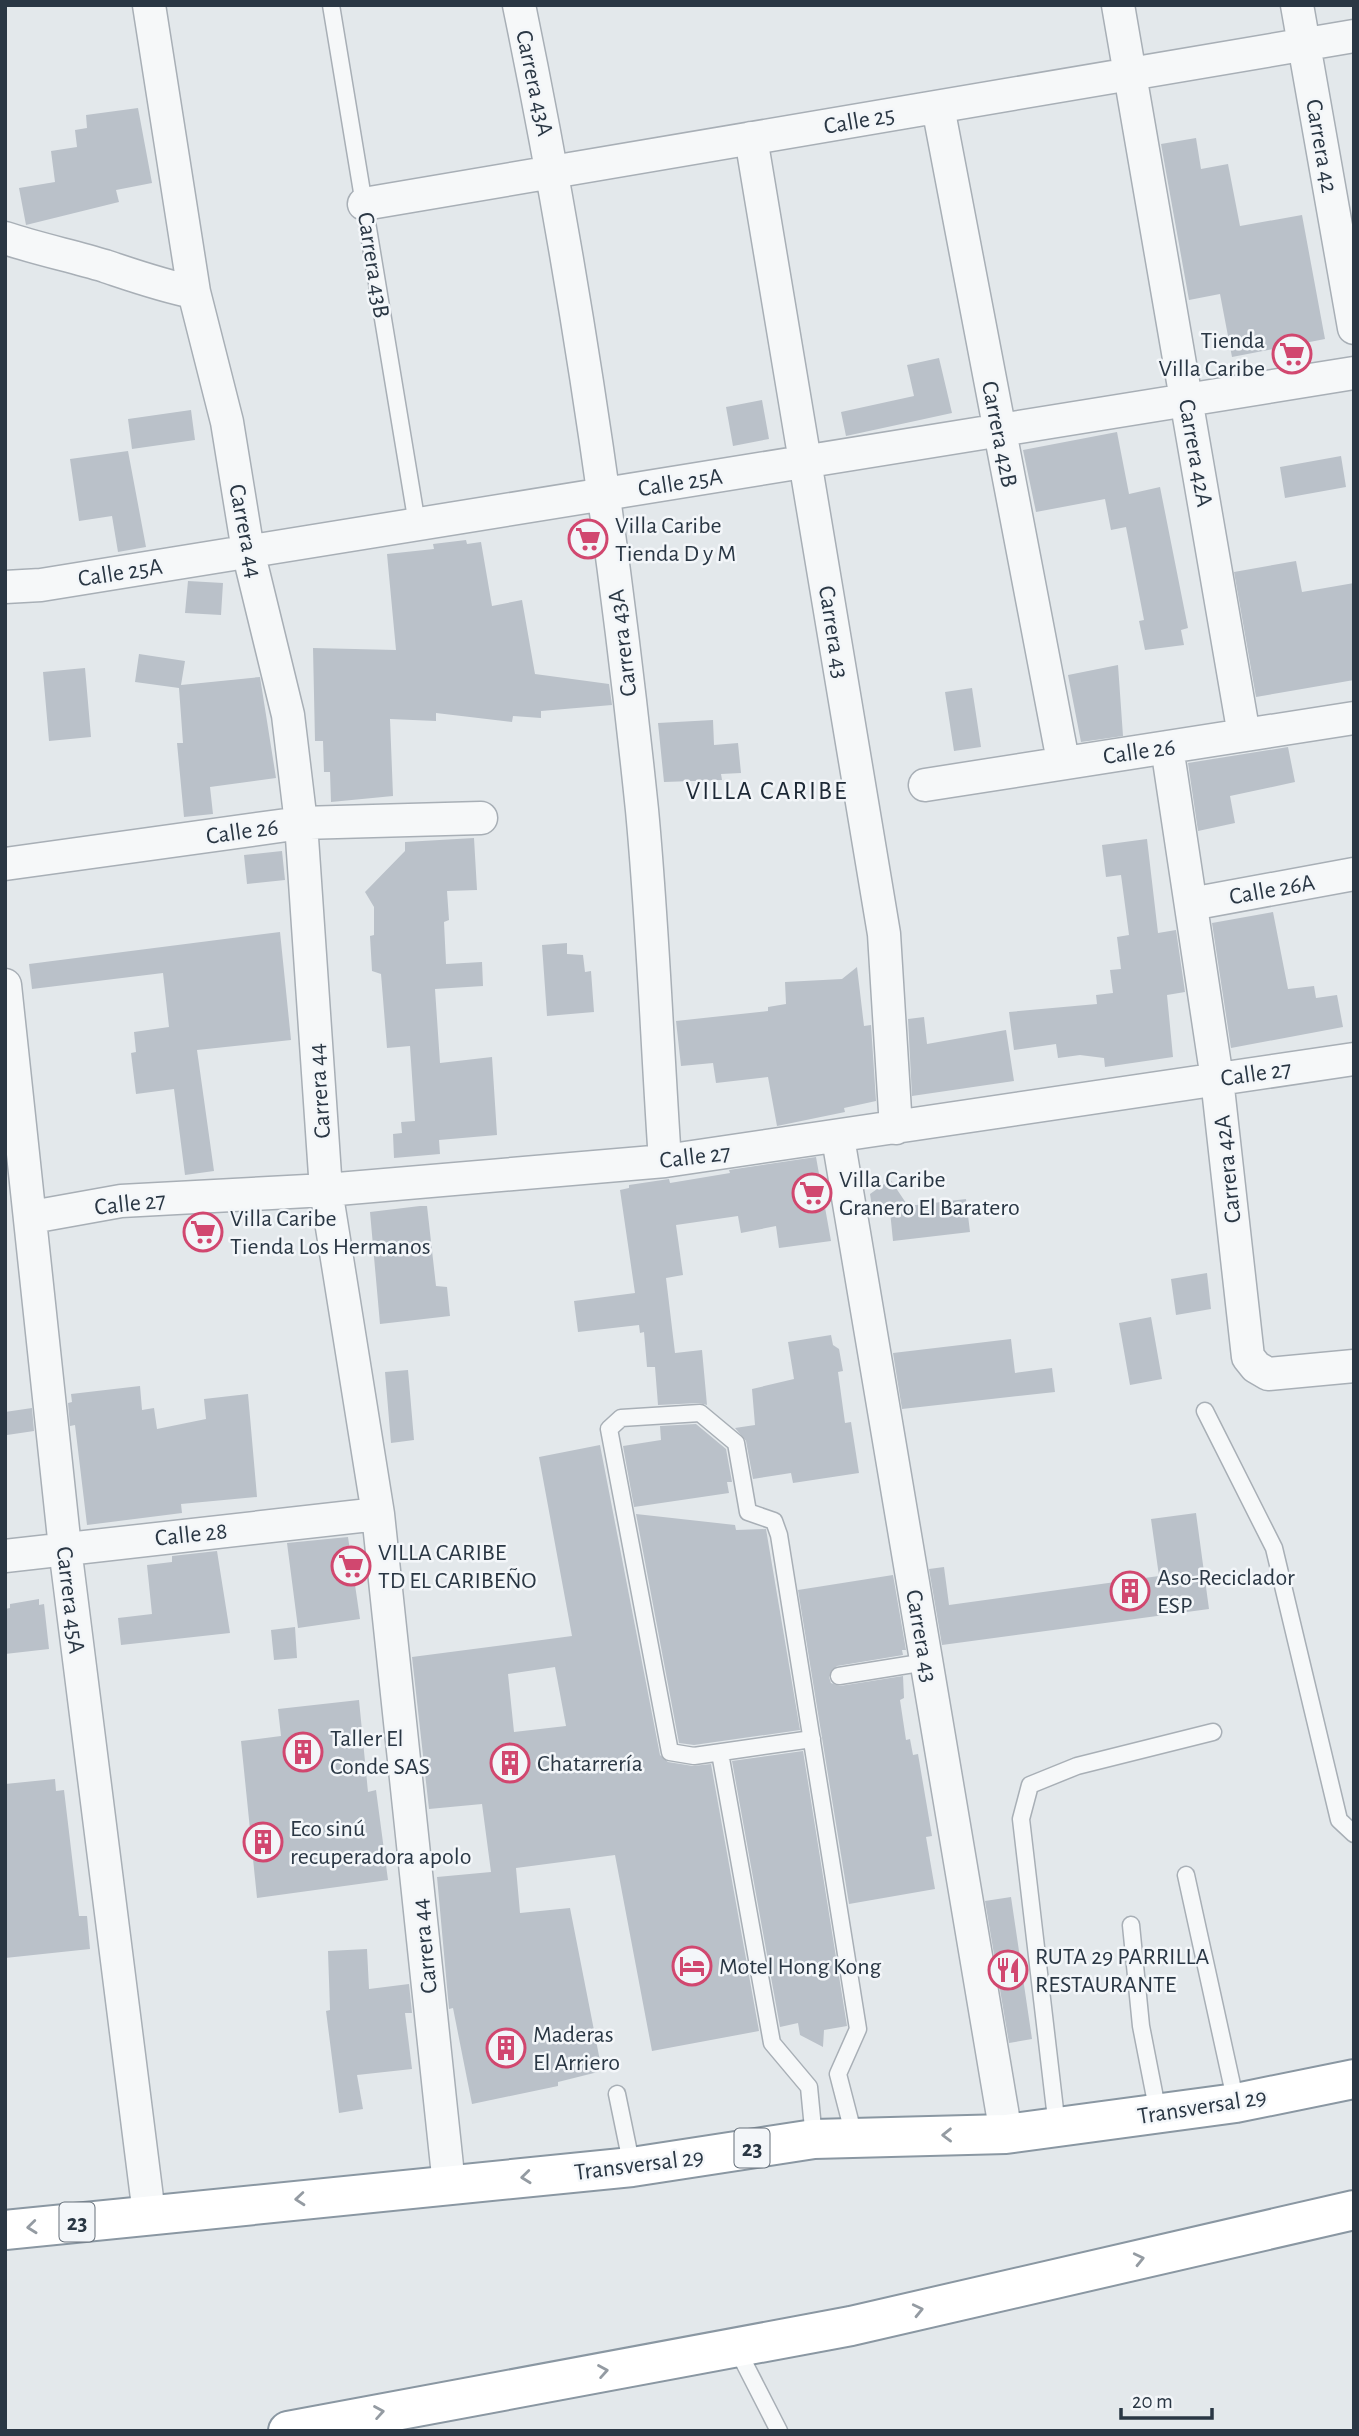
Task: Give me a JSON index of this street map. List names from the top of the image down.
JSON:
{
  "streets": {
    "highway": ["Transversal 29", "23"],
    "street": [
      "Carrera 43A",
      "Calle 25",
      "Carrera 42",
      "Carrera 42B",
      "Carrera 42A",
      "Calle 25A",
      "Carrera 44",
      "Carrera 43",
      "Calle 26",
      "Calle 26A",
      "Calle 27",
      "Calle 28",
      "Carrera 45A"
    ],
    "lane": ["Carrera 43B"]
  },
  "crossings": [
    ["Carrera 43A", "Calle 25"],
    ["Carrera 43A", "Calle 25A"],
    ["Carrera 43A", "Calle 27"],
    ["Calle 25", "Carrera 42"],
    ["Calle 25", "Carrera 43B"],
    ["Calle 25", "Carrera 42B"],
    ["Calle 25", "Carrera 42A"],
    ["Calle 25", "Carrera 43"],
    ["Carrera 43B", "Calle 25A"],
    ["Carrera 42B", "Calle 25A"],
    ["Carrera 42B", "Calle 26"],
    ["Carrera 42A", "Calle 25A"],
    ["Carrera 42A", "Calle 26"],
    ["Carrera 42A", "Calle 26A"],
    ["Carrera 42A", "Calle 27"],
    ["Calle 25A", "Carrera 44"],
    ["Calle 25A", "Carrera 43"],
    ["Carrera 44", "Calle 26"],
    ["Carrera 44", "Calle 27"],
    ["Carrera 44", "Calle 28"],
    ["Carrera 44", "Transversal 29"],
    ["Carrera 43", "Calle 27"],
    ["Carrera 43", "Transversal 29"],
    ["Calle 27", "Carrera 45A"],
    ["Calle 28", "Carrera 45A"],
    ["Carrera 45A", "Transversal 29"]
  ],
  "districts": ["VILLA CARIBE"],
  "places": {
    "supermarket": [
      "Tienda Villa Caribe",
      "Villa Caribe Tienda D y M",
      "Villa Caribe Granero El Baratero",
      "Villa Caribe Tienda Los Hermanos",
      "VILLA CARIBE TD EL CARIBEÑO"
    ],
    "building": [
      "Aso-Reciclador ESP",
      "Taller El Conde SAS",
      "Chatarrería",
      "Eco sinú recuperadora apolo",
      "Maderas El Arriero"
    ],
    "hotel": ["Motel Hong Kong"],
    "restaurant": ["RUTA 29 PARRILLA RESTAURANTE"]
  },
  "scale_bar": "20 m"
}
